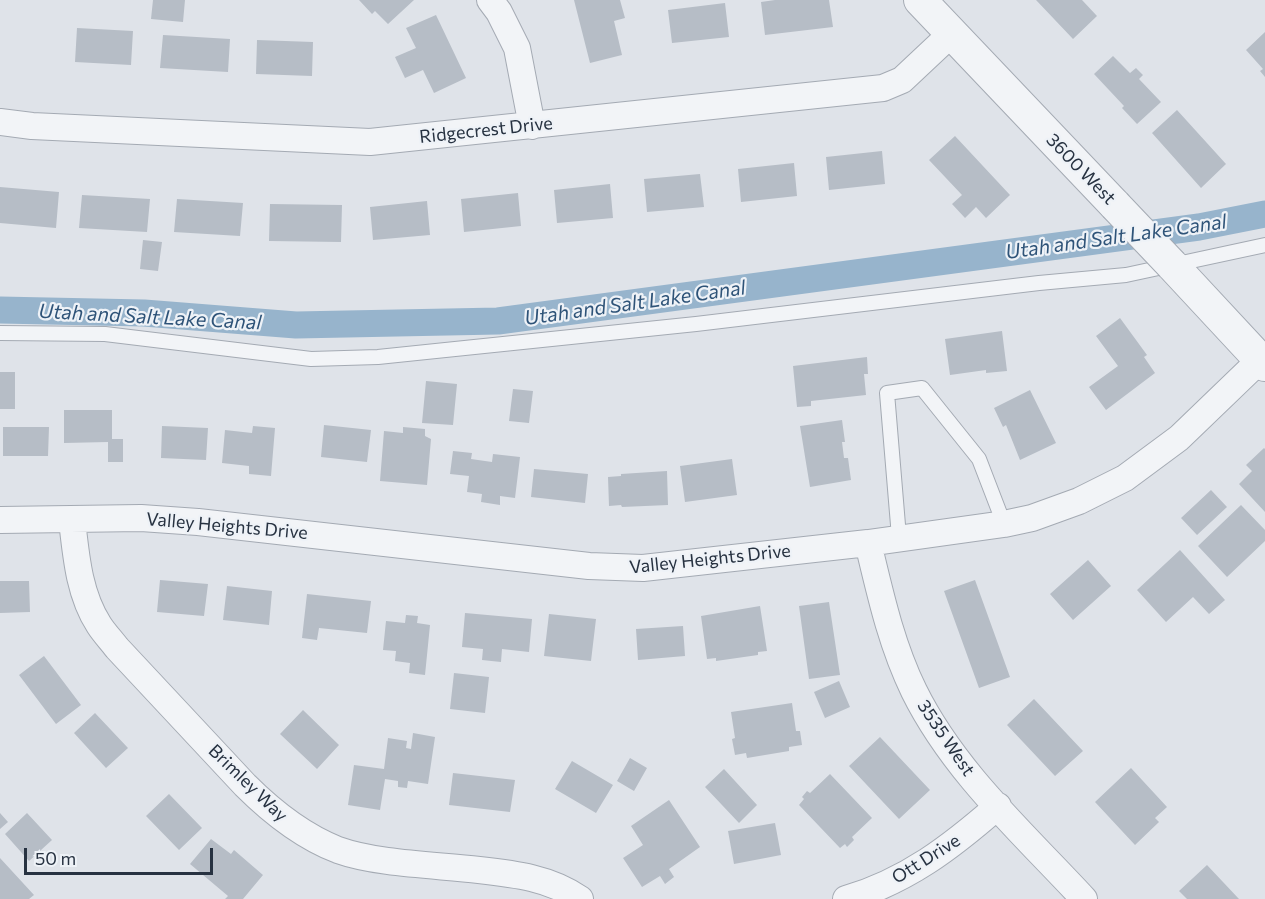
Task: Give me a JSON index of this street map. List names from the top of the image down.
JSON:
{
  "streets": {
    "street": [
      "Ridgecrest Drive",
      "3600 West",
      "Valley Heights Drive",
      "3535 West",
      "Brimley Way",
      "Ott Drive"
    ]
  },
  "crossings": [
    ["Ridgecrest Drive", "3600 West"],
    ["3600 West", "Valley Heights Drive"],
    ["Valley Heights Drive", "3535 West"],
    ["Valley Heights Drive", "Brimley Way"],
    ["3535 West", "Ott Drive"]
  ],
  "water": ["Utah and Salt Lake Canal"],
  "scale_bar": "50 m"
}
